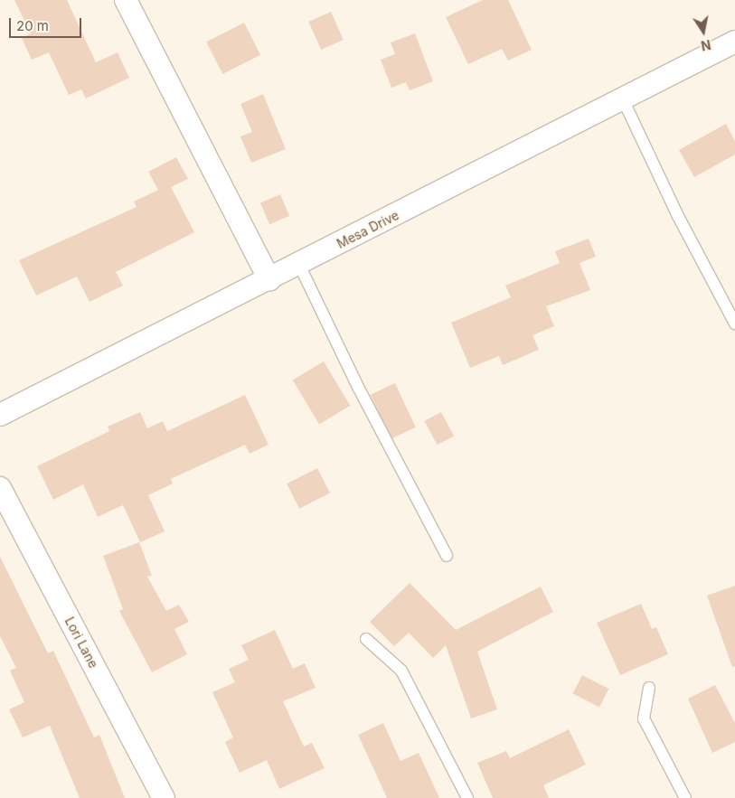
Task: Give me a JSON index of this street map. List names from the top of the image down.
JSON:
{
  "streets": {
    "street": ["Mesa Drive", "Lori Lane"]
  },
  "scale_bar": "20 m",
  "north": "bottom"
}
